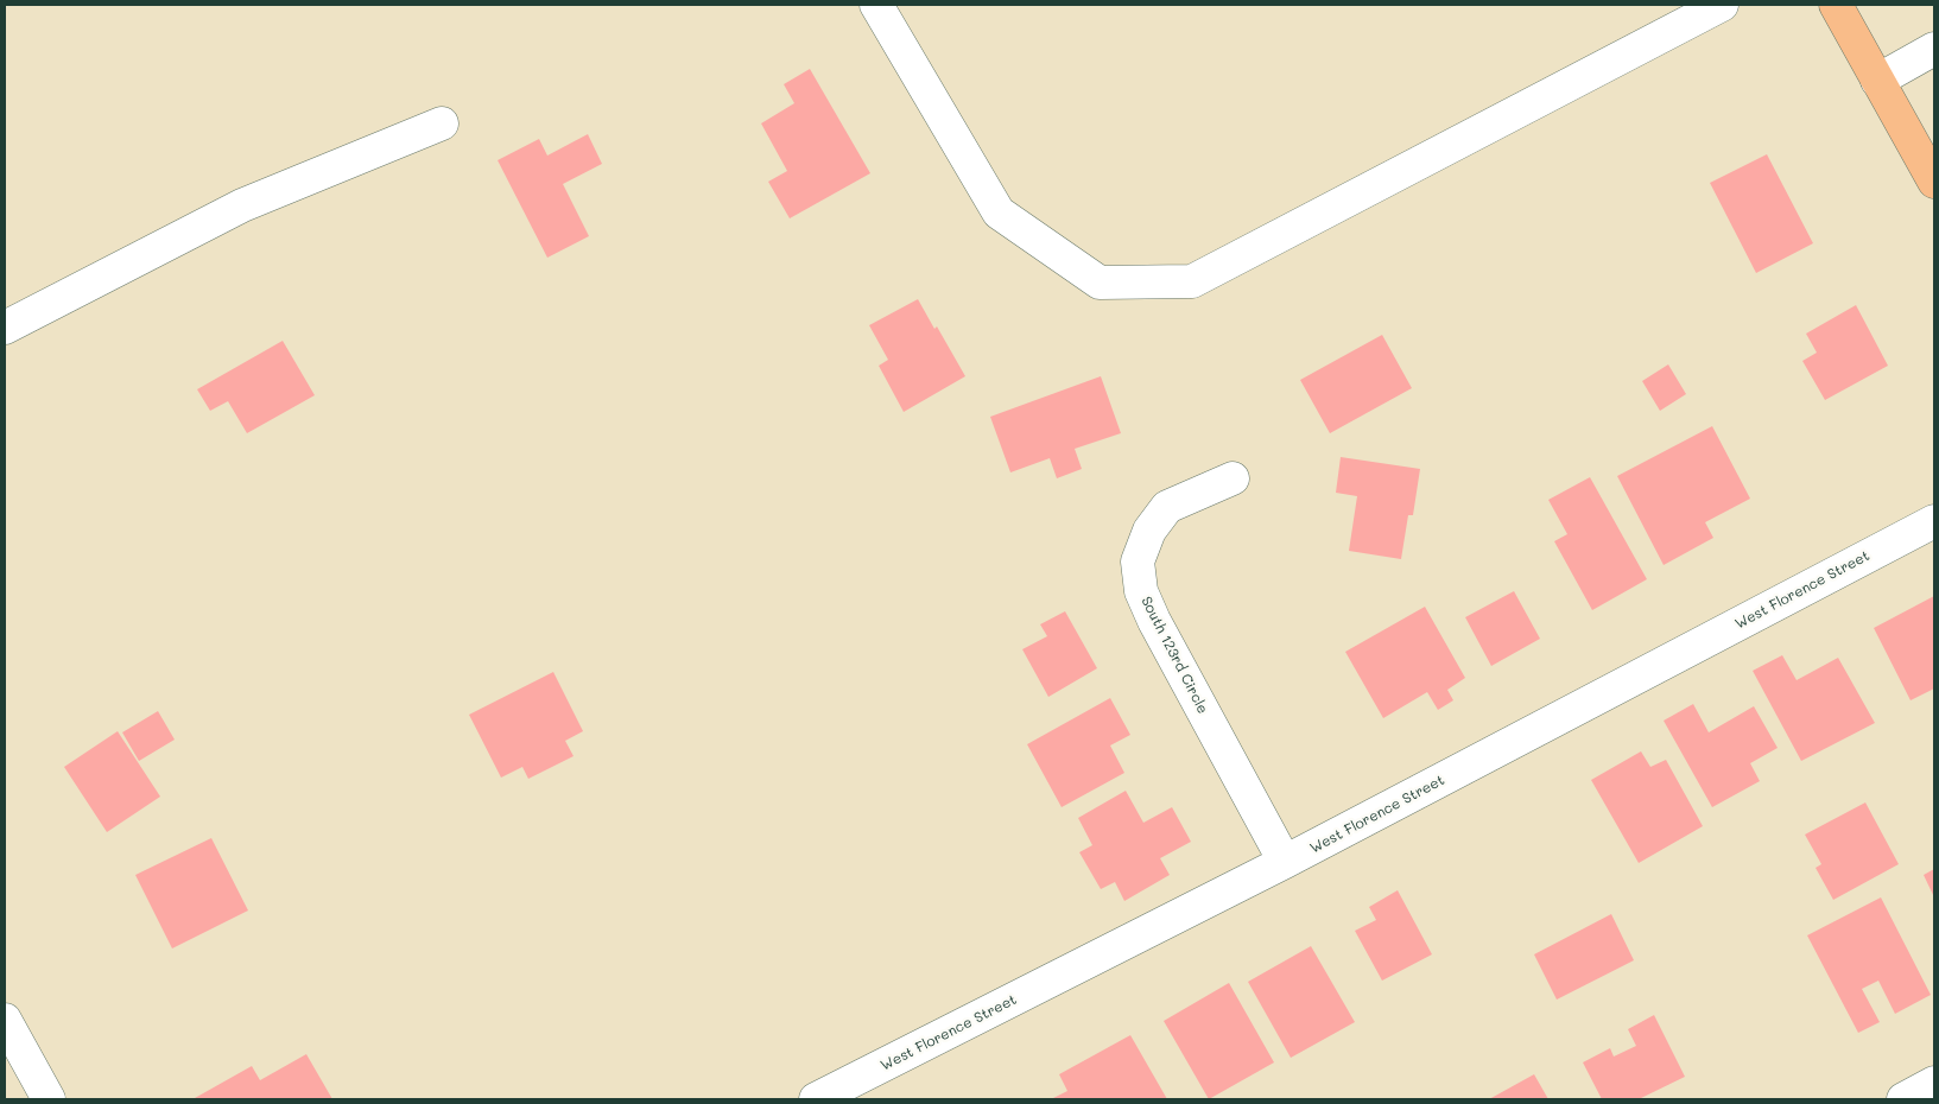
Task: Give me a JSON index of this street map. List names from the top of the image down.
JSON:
{
  "streets": {
    "street": ["West Florence Street", "South 123rd Circle"]
  },
  "crossings": [
    ["West Florence Street", "South 123rd Circle"]
  ]
}
